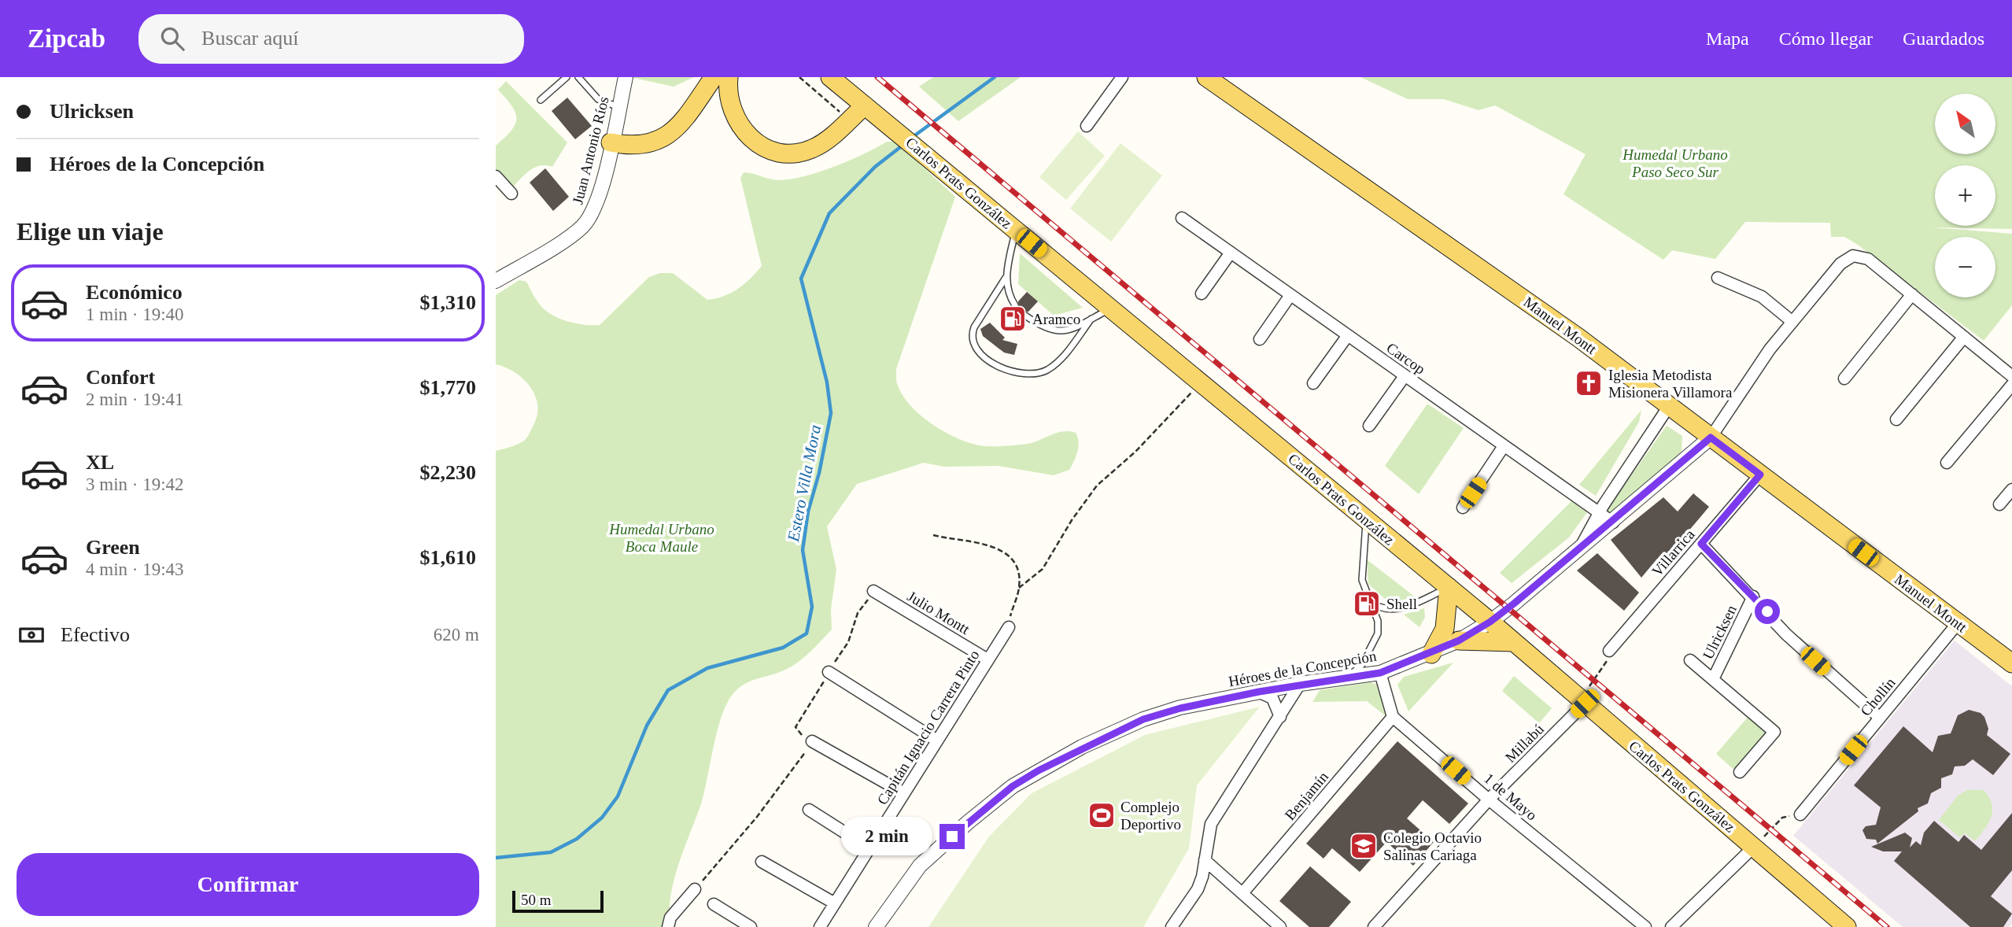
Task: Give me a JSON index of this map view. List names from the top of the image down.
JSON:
{
  "streets": {
    "main road": ["Carlos Prats González", "Manuel Montt"],
    "street": [
      "Juan Antonio Ríos",
      "Carcop",
      "Villarrica",
      "Julio Montt",
      "Ulricksen",
      "Héroes de la Concepción",
      "Chollín",
      "Capitán Ignacio Carrera Pinto",
      "Millabú",
      "Benjamín",
      "1 de Mayo"
    ]
  },
  "crossings": [
    ["Carlos Prats González", "Héroes de la Concepción"],
    ["Carlos Prats González", "Millabú"],
    ["Manuel Montt", "Villarrica"],
    ["Manuel Montt", "Héroes de la Concepción"],
    ["Manuel Montt", "Chollín"],
    ["Carcop", "Héroes de la Concepción"],
    ["Villarrica", "Ulricksen"],
    ["Julio Montt", "Capitán Ignacio Carrera Pinto"],
    ["Ulricksen", "Chollín"],
    ["Millabú", "1 de Mayo"],
    ["Benjamín", "1 de Mayo"]
  ],
  "water": ["Estero Villa Mora"],
  "parks": ["Humedal Urbano Paso Seco Sur", "Humedal Urbano Boca Maule"],
  "places": {
    "fuel station": ["Aramco", "Shell"],
    "church": ["Iglesia Metodista Misionera Villamora"],
    "sports": ["Complejo Deportivo"],
    "school or university": ["Colegio Octavio Salinas Cariaga"]
  },
  "scale_bar": "50 m",
  "north": "top left",
  "page": {
    "header": "Zipcab",
    "search": "Buscar aquí",
    "nav": ["Mapa", "Cómo llegar", "Guardados"],
    "banner": ["Ulricksen", "Héroes de la Concepción"],
    "map_buttons": ["+", "−"],
    "heading": "Elige un viaje",
    "list": [
      {
        "name": "Económico",
        "note": "1 min · 19:40",
        "value": "$1,310"
      },
      {
        "name": "Confort",
        "note": "2 min · 19:41",
        "value": "$1,770"
      },
      {
        "name": "XL",
        "note": "3 min · 19:42",
        "value": "$2,230"
      },
      {
        "name": "Green",
        "note": "4 min · 19:43",
        "value": "$1,610"
      }
    ],
    "pay": ["Efectivo", "620 m"],
    "bubble": "2 min",
    "buttons": "Confirmar",
    "scale": "50 m"
  }
}
